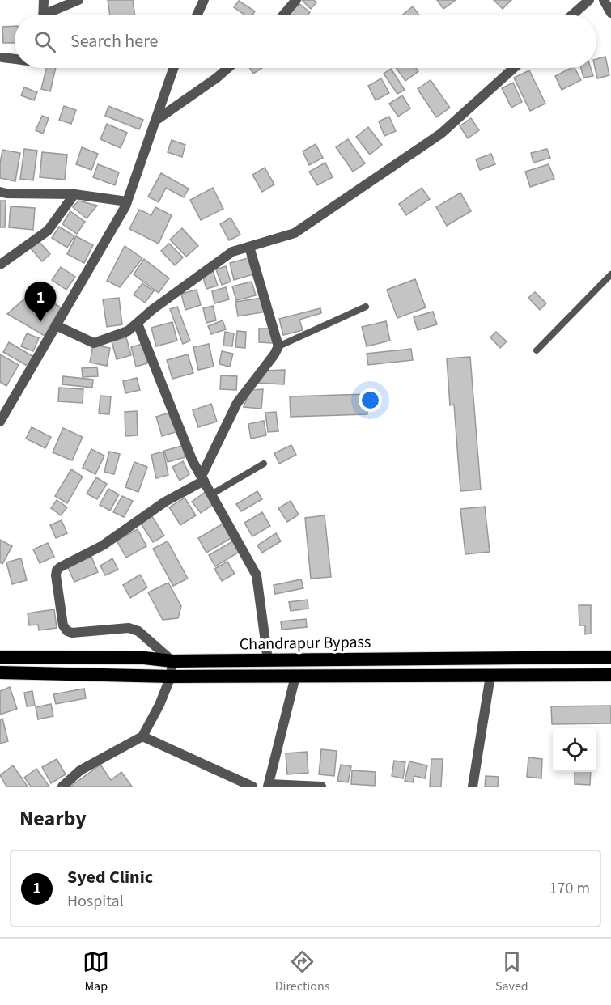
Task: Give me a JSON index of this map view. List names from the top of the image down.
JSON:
{
  "streets": {
    "highway": ["Chandrapur Bypass"]
  },
  "page": {
    "search": "Search here",
    "pins": "1",
    "heading": "Nearby",
    "list": [
      {
        "mark": "1",
        "name": "Syed Clinic",
        "note": "Hospital",
        "value": "170 m"
      }
    ],
    "nav": ["Map", "Directions", "Saved"]
  }
}
